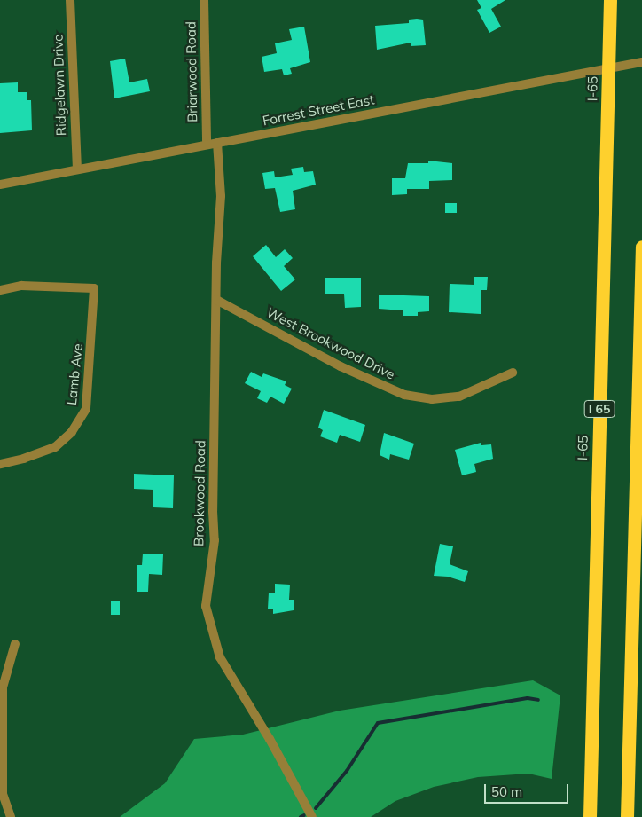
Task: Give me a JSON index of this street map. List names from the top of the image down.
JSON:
{
  "streets": {
    "highway": ["I-65", "I 65"],
    "street": [
      "Briarwood Road",
      "Ridgelawn Drive",
      "Forrest Street East",
      "West Brookwood Drive",
      "Lamb Ave",
      "Brookwood Road"
    ]
  },
  "crossings": [
    ["Briarwood Road", "Forrest Street East"],
    ["Ridgelawn Drive", "Forrest Street East"],
    ["Forrest Street East", "Brookwood Road"],
    ["West Brookwood Drive", "Brookwood Road"]
  ],
  "scale_bar": "50 m"
}
